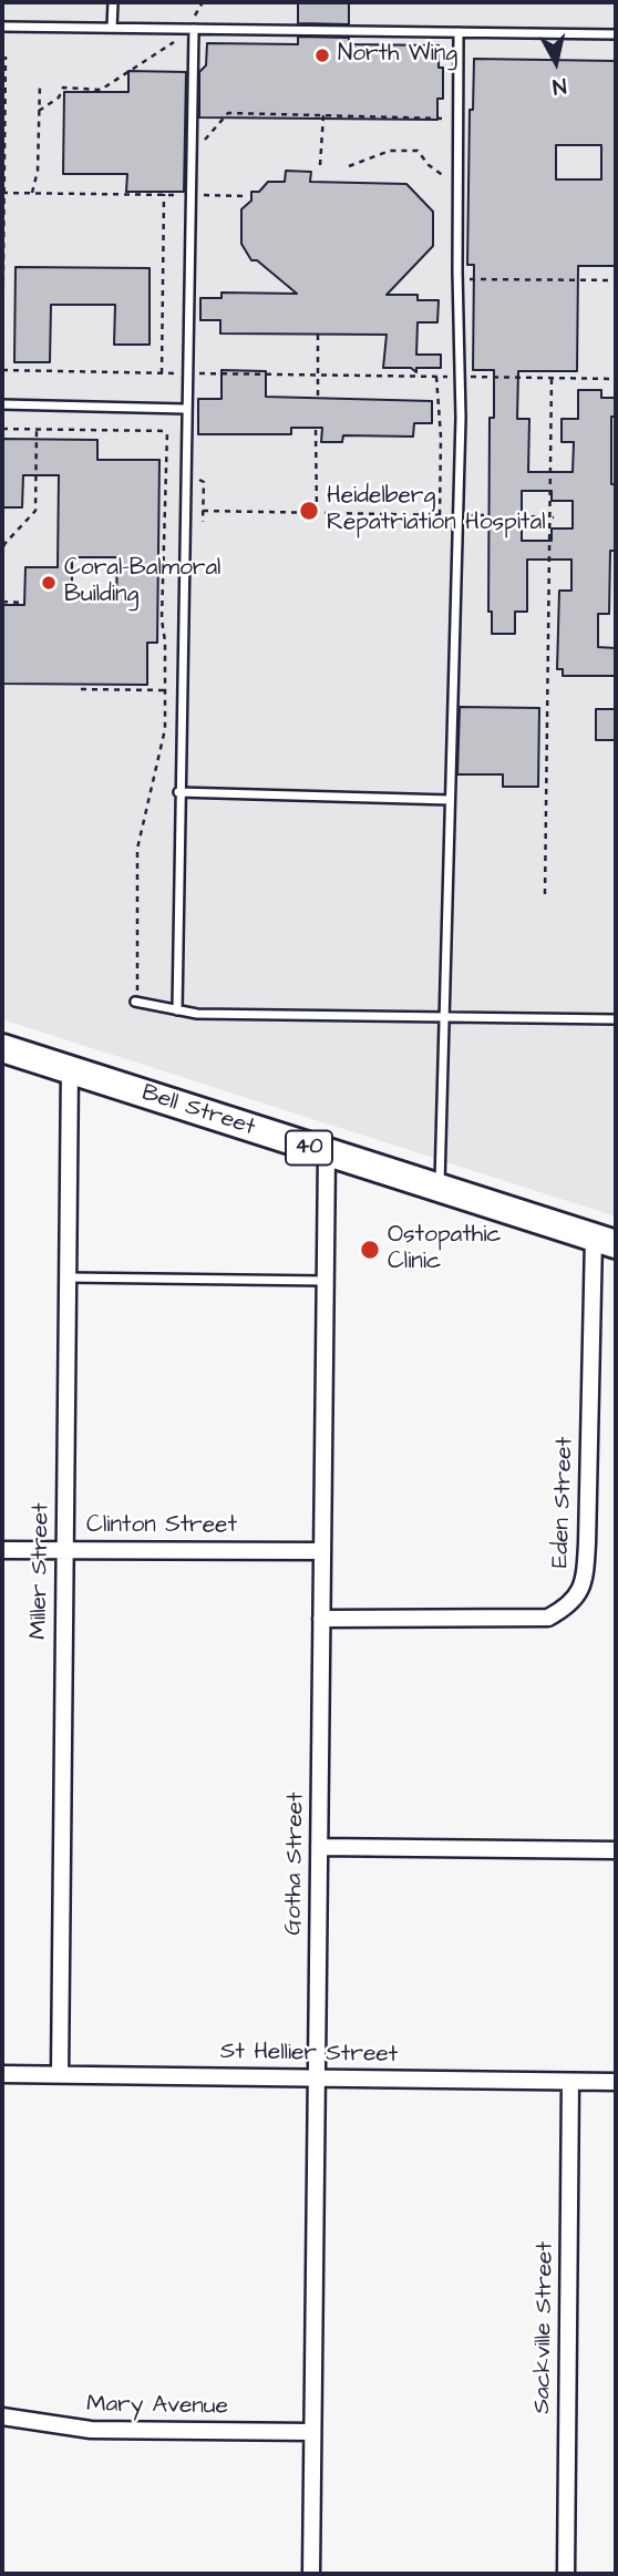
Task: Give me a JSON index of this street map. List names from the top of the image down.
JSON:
{
  "streets": {
    "highway": ["Bell Street", "40"],
    "street": [
      "Eden Street",
      "Clinton Street",
      "Miller Street",
      "Gotha Street",
      "St Hellier Street",
      "Sackville Street",
      "Mary Avenue"
    ]
  },
  "crossings": [
    ["Bell Street", "Eden Street"],
    ["Bell Street", "Miller Street"],
    ["Bell Street", "Gotha Street"],
    ["Eden Street", "Gotha Street"],
    ["Clinton Street", "Miller Street"],
    ["Clinton Street", "Gotha Street"],
    ["Miller Street", "St Hellier Street"],
    ["Gotha Street", "St Hellier Street"],
    ["Gotha Street", "Mary Avenue"],
    ["St Hellier Street", "Sackville Street"]
  ],
  "places": [
    "North Wing",
    "Heidelberg Repatriation Hospital",
    "Coral-Balmoral Building",
    "Ostopathic Clinic"
  ],
  "north": "bottom"
}
